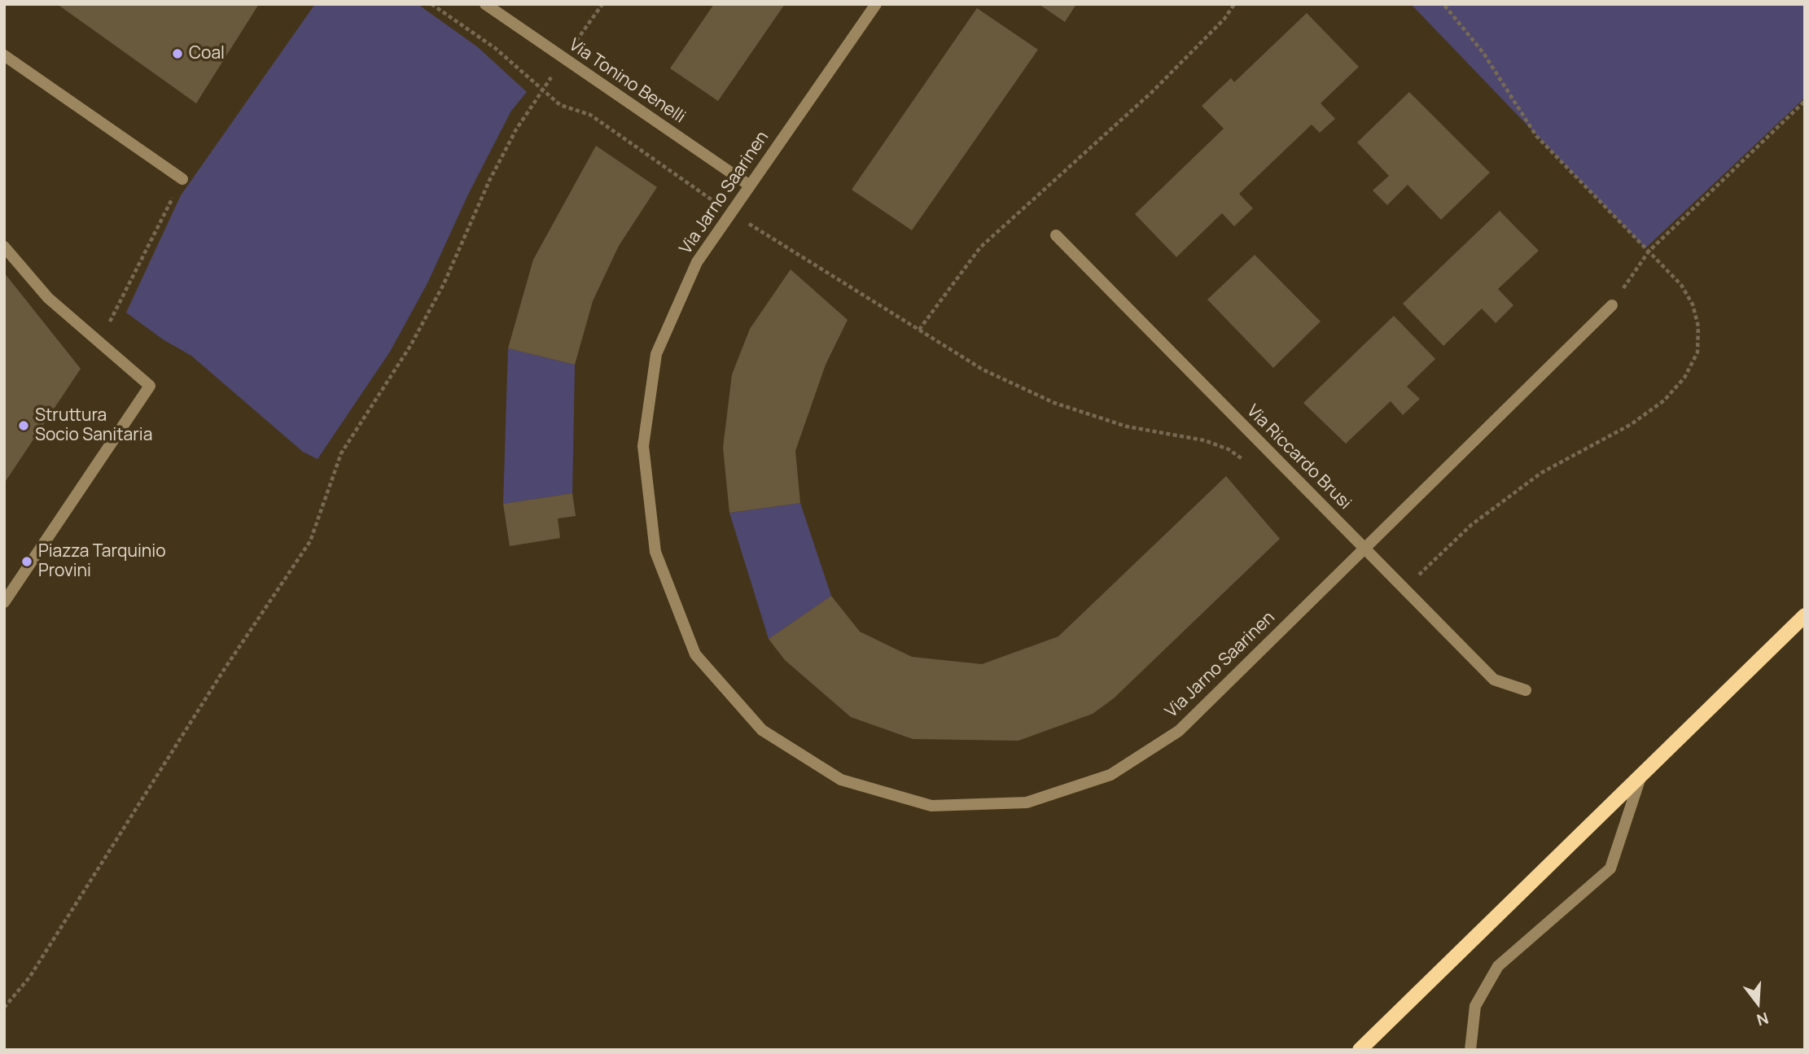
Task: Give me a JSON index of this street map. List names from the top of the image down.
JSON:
{
  "streets": {
    "street": ["Via Tonino Benelli", "Via Jarno Saarinen", "Via Riccardo Brusi"]
  },
  "crossings": [
    ["Via Tonino Benelli", "Via Jarno Saarinen"],
    ["Via Jarno Saarinen", "Via Riccardo Brusi"]
  ],
  "places": ["Coal", "Struttura Socio Sanitaria", "Piazza Tarquinio Provini"],
  "north": "bottom"
}
